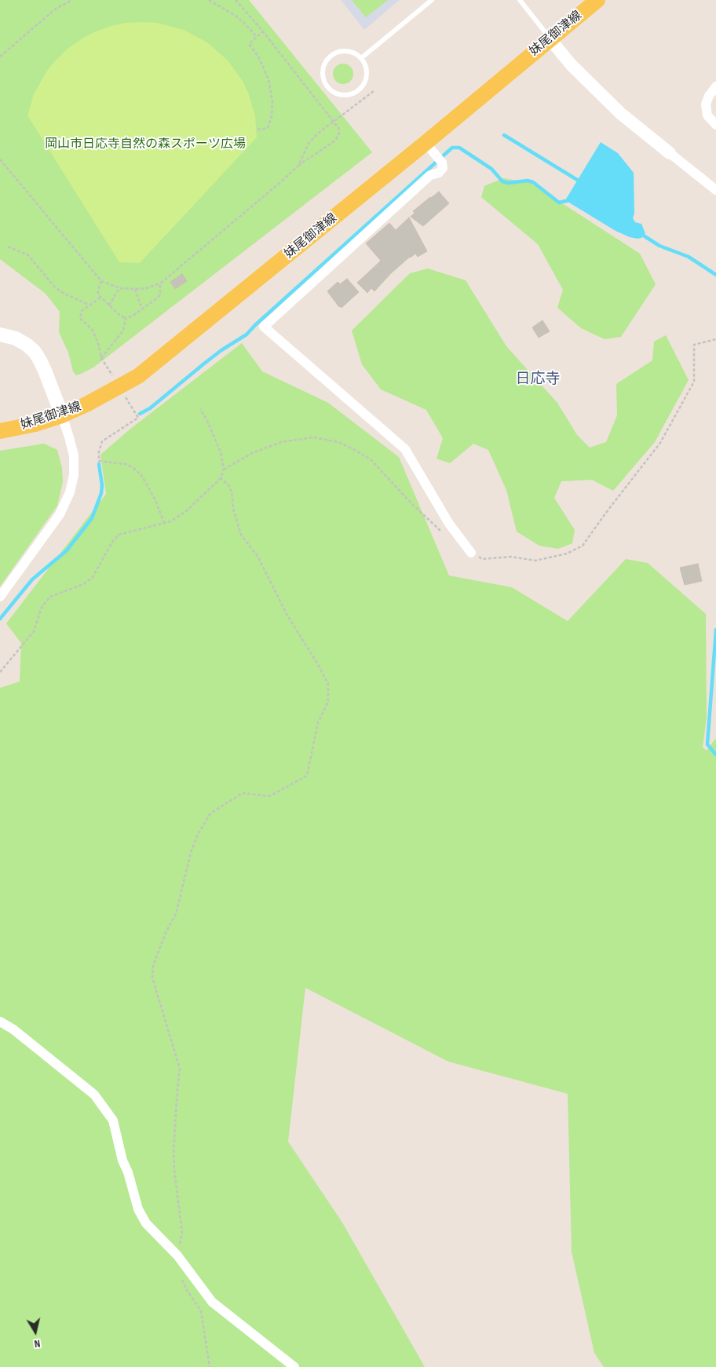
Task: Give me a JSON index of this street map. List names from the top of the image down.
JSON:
{
  "streets": {
    "main road": ["妹尾御津線"]
  },
  "districts": ["日応寺"],
  "parks": ["岡山市日応寺自然の森スポーツ広場"],
  "north": "bottom"
}
